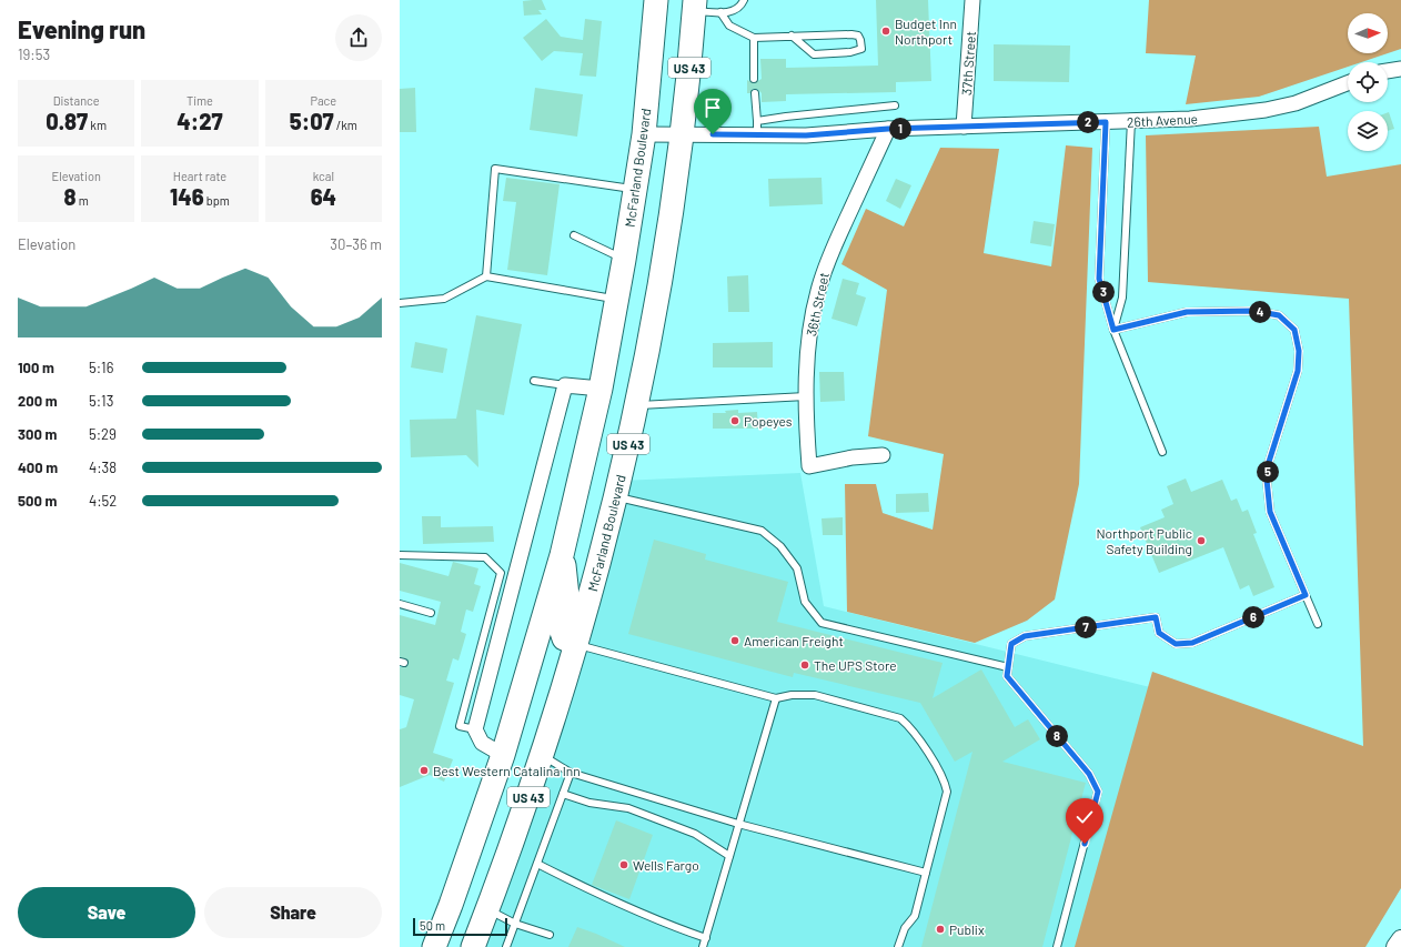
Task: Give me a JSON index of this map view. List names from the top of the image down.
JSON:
{
  "streets": {
    "highway": ["US 43", "McFarland Boulevard"],
    "street": ["37th Street", "26th Avenue", "36th Street"]
  },
  "crossings": [
    ["37th Street", "26th Avenue"],
    ["26th Avenue", "McFarland Boulevard"],
    ["26th Avenue", "36th Street"]
  ],
  "places": [
    "Budget Inn Northport",
    "Popeyes",
    "Northport Public Safety Building",
    "American Freight",
    "The UPS Store",
    "Best Western Catalina Inn",
    "Wells Fargo",
    "Publix"
  ],
  "scale_bar": "50 m",
  "north": "right",
  "page": {
    "heading": ["Evening run", "19:53"],
    "stats": [
      ["Distance", "0.87 km"],
      ["Time", "4:27"],
      ["Pace", "5:07 /km"],
      ["Elevation", "8 m"],
      ["Heart rate", "146 bpm"],
      ["kcal", "64"]
    ],
    "pins": [
      "2",
      "1",
      "3",
      "4",
      "5",
      "6",
      "7",
      "8"
    ],
    "chart": ["Elevation", "30–36 m"],
    "list": [
      {
        "name": "100 m",
        "note": "5:16"
      },
      {
        "name": "200 m",
        "note": "5:13"
      },
      {
        "name": "300 m",
        "note": "5:29"
      },
      {
        "name": "400 m",
        "note": "4:38"
      },
      {
        "name": "500 m",
        "note": "4:52"
      }
    ],
    "buttons": ["Save", "Share"],
    "scale": "50 m"
  }
}
